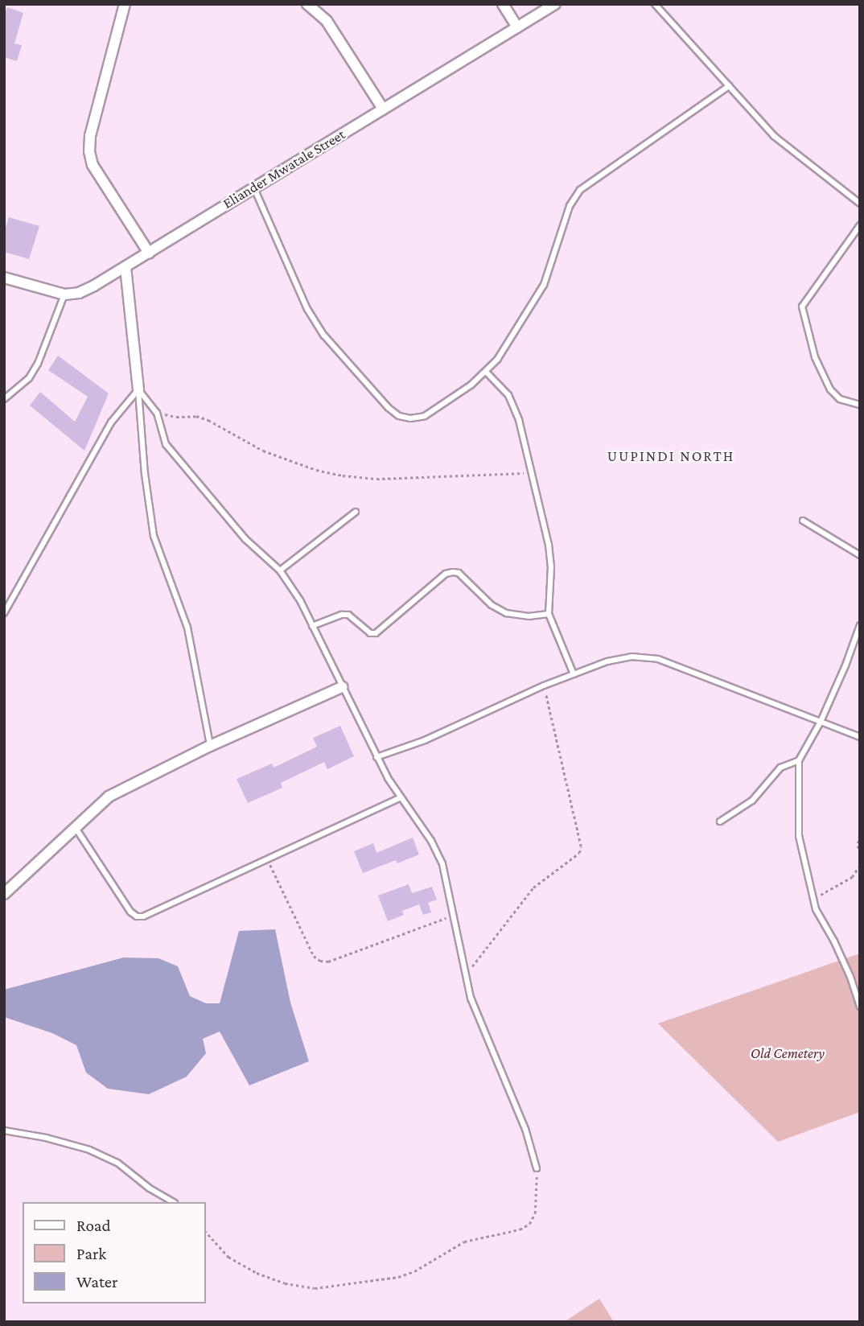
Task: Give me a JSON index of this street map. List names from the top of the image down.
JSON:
{
  "streets": {
    "street": ["Eliander Mwatale Street"]
  },
  "districts": ["UUPINDI NORTH"],
  "parks": ["Old Cemetery"],
  "legend": ["Road", "Park", "Water"]
}
